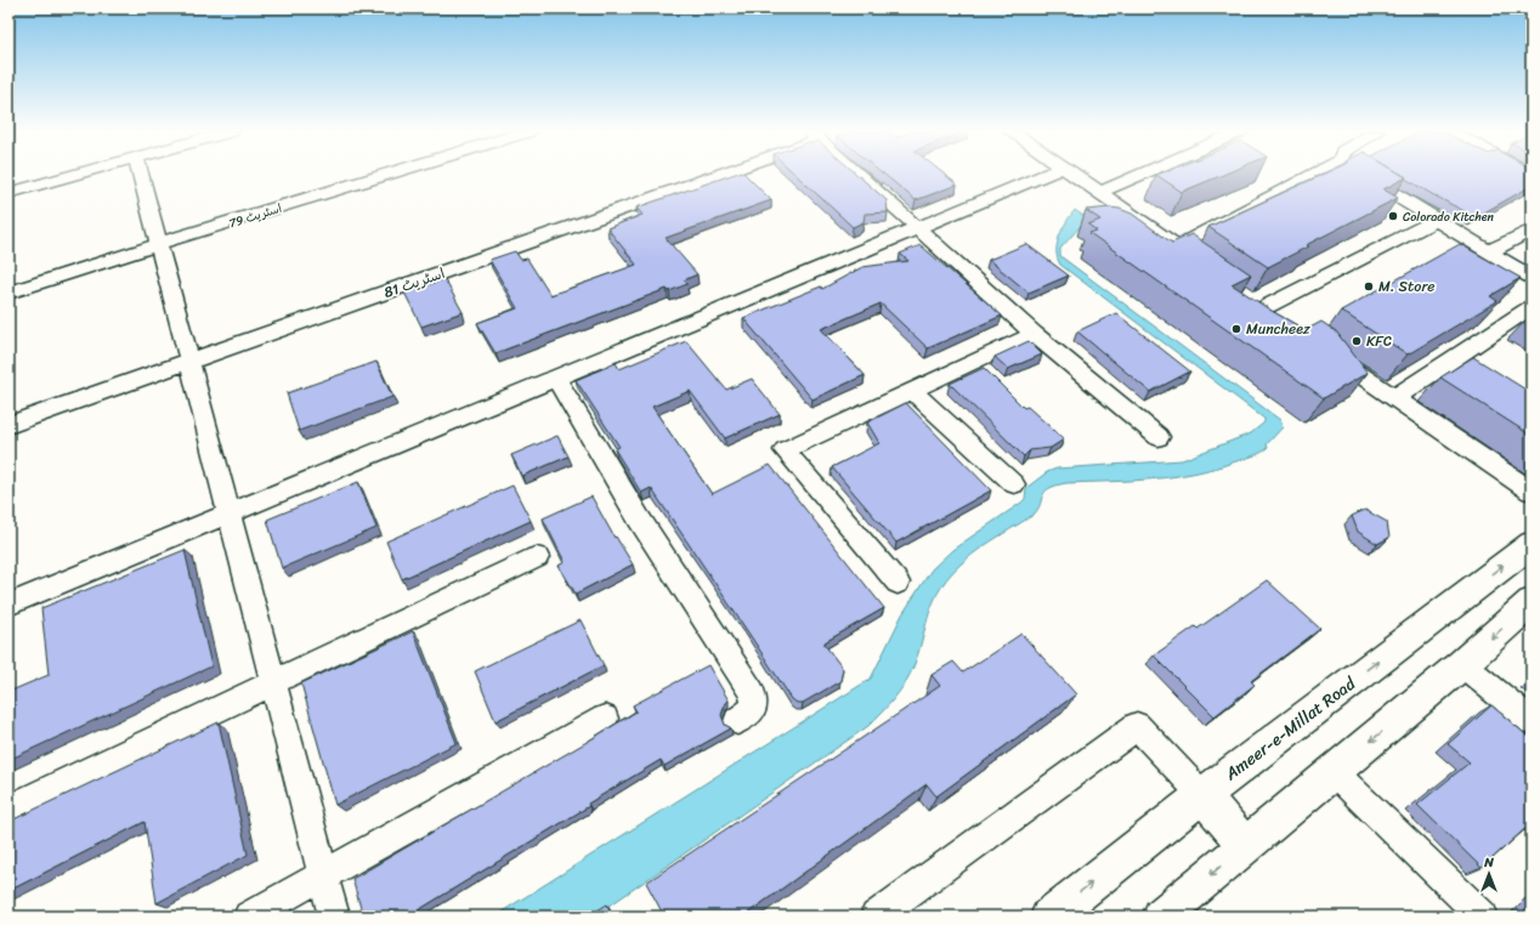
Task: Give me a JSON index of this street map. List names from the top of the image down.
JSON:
{
  "streets": {
    "main road": ["Ameer-e-Millat Road"],
    "street": ["اسٹریٹ 79", "اسٹریٹ 81"]
  },
  "places": [
    "Colorado Kitchen",
    "M. Store",
    "Muncheez",
    "KFC"
  ],
  "north": "top"
}
